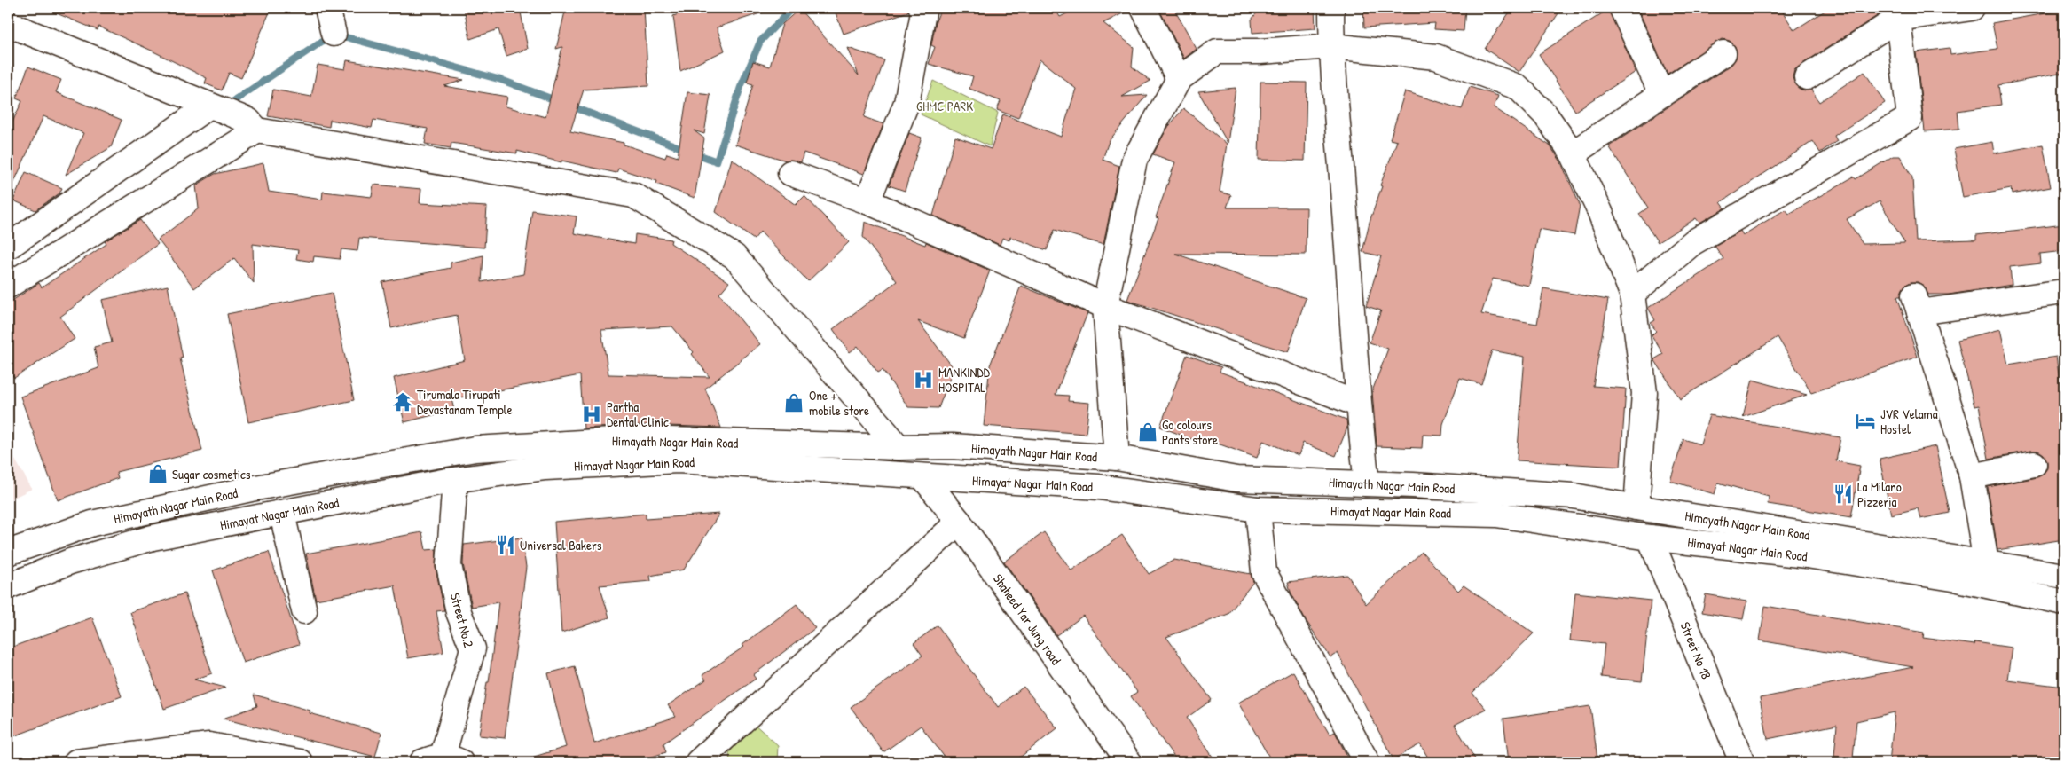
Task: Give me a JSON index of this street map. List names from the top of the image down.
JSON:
{
  "streets": {
    "street": [
      "Himayath Nagar Main Road",
      "Himayat Nagar Main Road",
      "Shaheed Yar Jung road",
      "Street No.2",
      "Street No 18"
    ]
  },
  "crossings": [
    ["Himayath Nagar Main Road", "Shaheed Yar Jung road"],
    ["Himayat Nagar Main Road", "Shaheed Yar Jung road"],
    ["Himayat Nagar Main Road", "Street No.2"],
    ["Himayat Nagar Main Road", "Street No 18"]
  ],
  "parks": ["GHMC PARK"],
  "places": {
    "hospital": ["MANKINDD HOSPITAL", "Partha Dental Clinic"],
    "temple": ["Tirumala Tirupati Devastanam Temple"],
    "shop": ["One + mobile store", "Go colours Pants store", "Sugar cosmetics"],
    "hotel": ["JVR Velama Hostel"],
    "restaurant": ["La Milano Pizzeria", "Universal Bakers"]
  }
}
